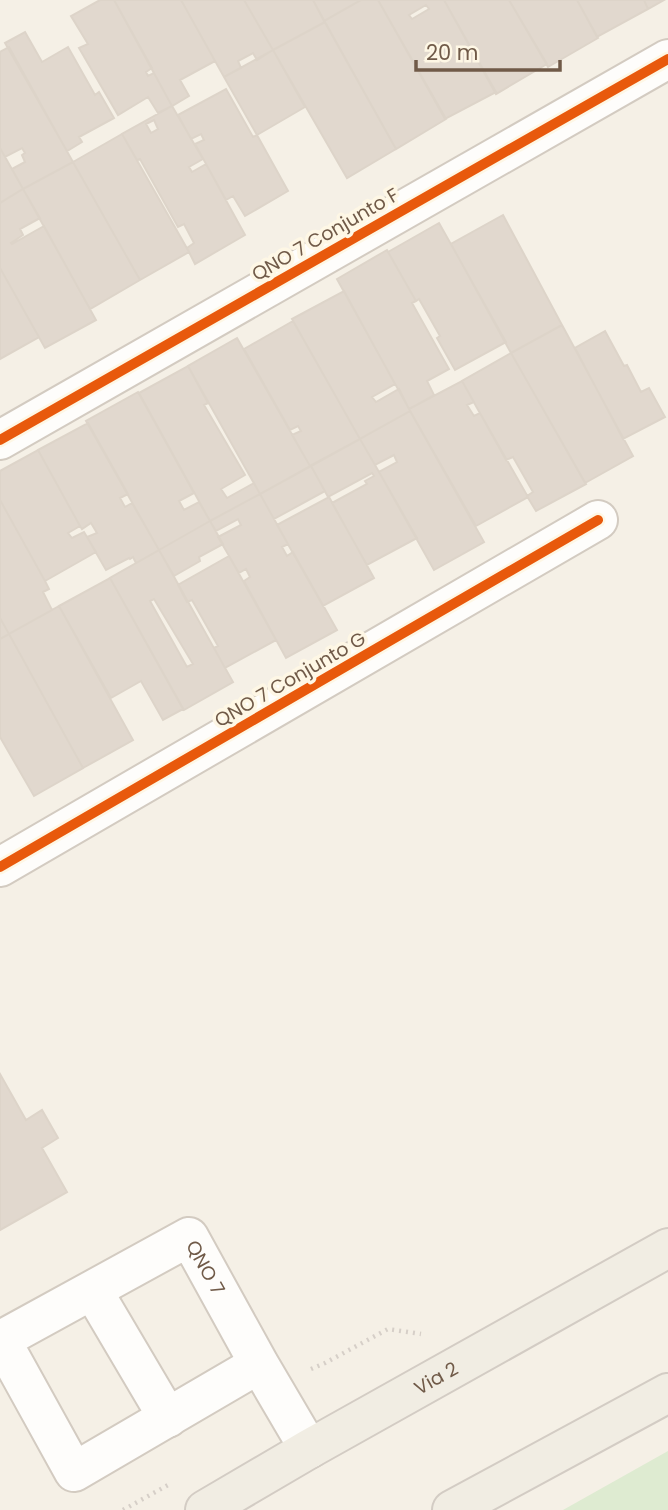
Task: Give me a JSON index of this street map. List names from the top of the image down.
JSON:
{
  "streets": {
    "main road": ["Via 2"],
    "street": ["QNO 7 Conjunto F", "QNO 7 Conjunto G", "QNO 7"]
  },
  "crossings": [
    ["QNO 7", "Via 2"]
  ],
  "scale_bar": "20 m"
}
